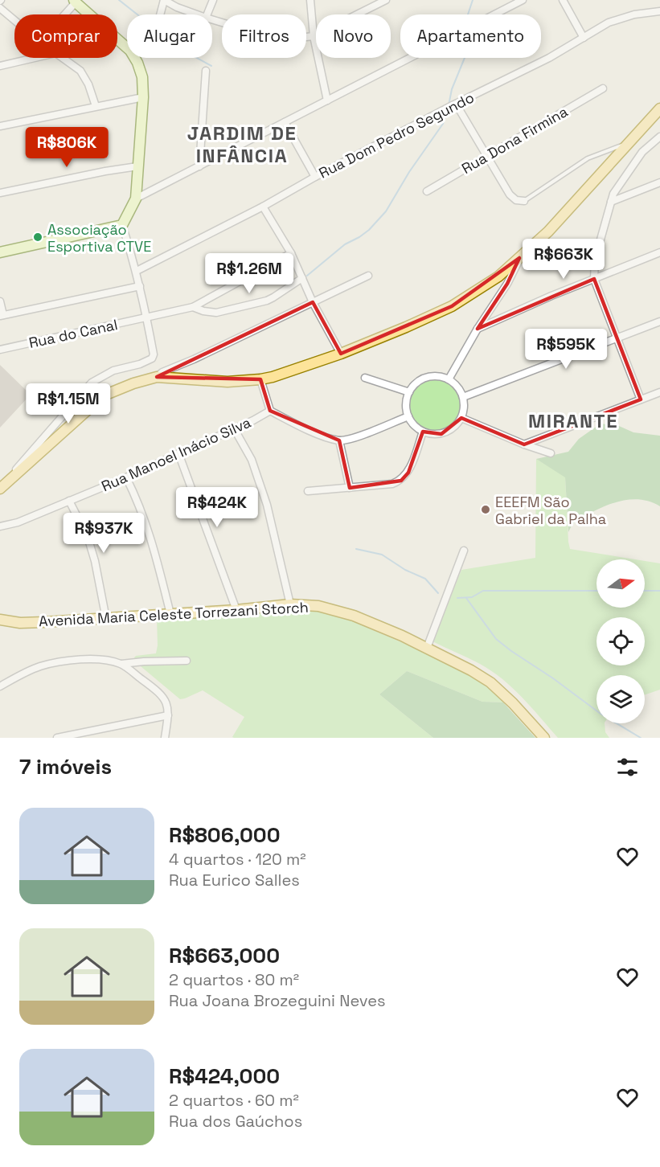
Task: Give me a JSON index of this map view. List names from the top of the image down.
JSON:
{
  "streets": {
    "main road": ["Avenida Maria Celeste Torrezani Storch"],
    "street": [
      "Rua Dom Pedro Segundo",
      "Rua Dona Firmina",
      "Rua do Canal",
      "Rua Manoel Inácio Silva"
    ]
  },
  "districts": ["JARDIM DE INFÂNCIA", "MIRANTE"],
  "places": ["Associação Esportiva CTVE", "EEEFM São Gabriel da Palha"],
  "north": "right",
  "page": {
    "chip": [
      "Comprar",
      "Alugar",
      "Filtros",
      "Novo",
      "Apartamento"
    ],
    "price": [
      "R$806K",
      "R$663K",
      "R$1.26M",
      "R$595K",
      "R$1.15M",
      "R$424K",
      "R$937K"
    ],
    "heading": "7 imóveis",
    "list": [
      {
        "name": "R$806,000",
        "note": "4 quartos · 120 m² · Rua Eurico Salles"
      },
      {
        "name": "R$663,000",
        "note": "2 quartos · 80 m² · Rua Joana Brozeguini Neves"
      },
      {
        "name": "R$424,000",
        "note": "2 quartos · 60 m² · Rua dos Gaúchos"
      }
    ]
  }
}
